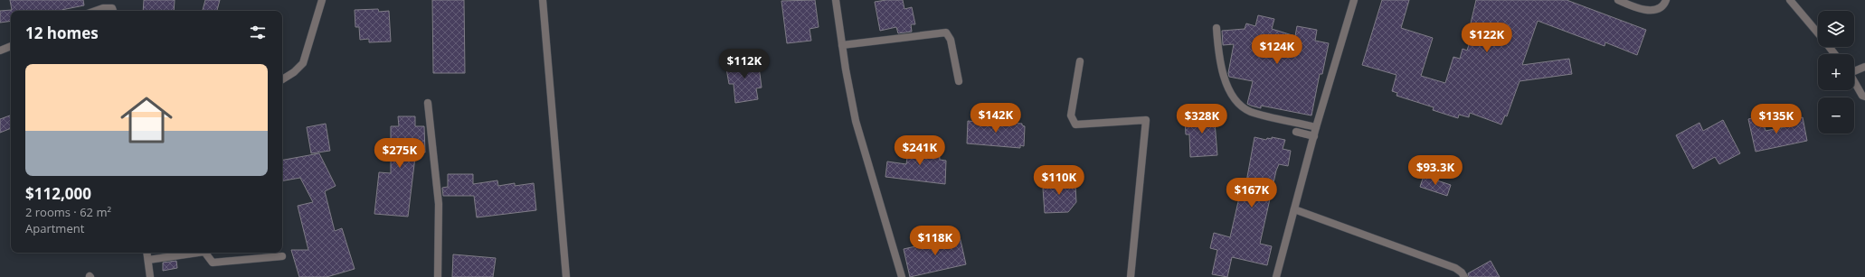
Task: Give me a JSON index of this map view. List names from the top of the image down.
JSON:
{
  "page": {
    "map_buttons": ["+", "−"],
    "heading": "12 homes",
    "price": [
      "$122K",
      "$124K",
      "$112K",
      "$142K",
      "$328K",
      "$135K",
      "$241K",
      "$275K",
      "$93.3K",
      "$110K",
      "$167K",
      "$118K"
    ],
    "list": [
      {
        "name": "$112,000",
        "note": "2 rooms · 62 m² · Apartment"
      }
    ]
  }
}
